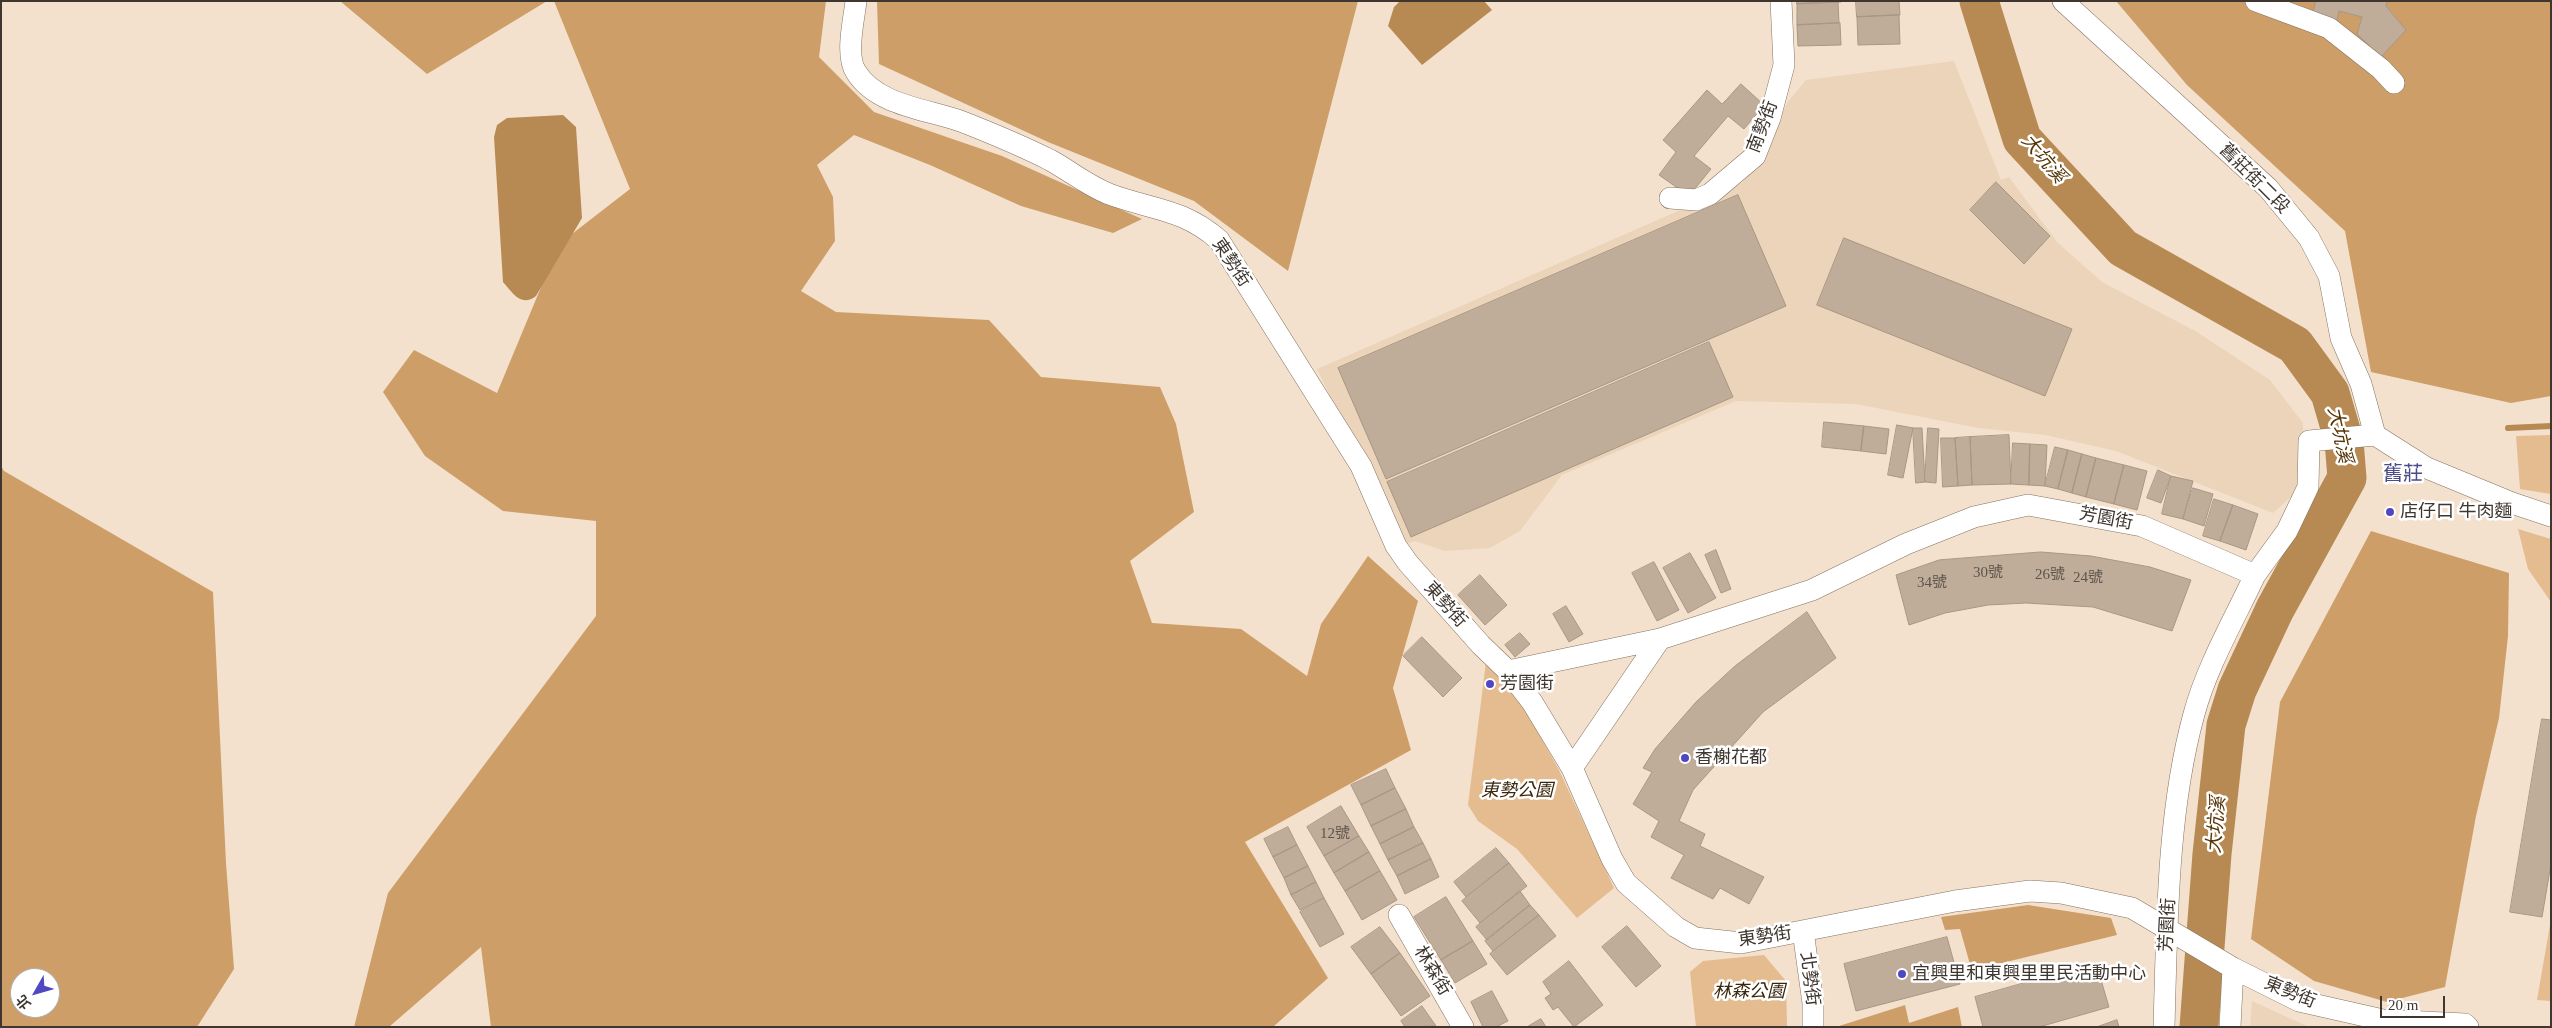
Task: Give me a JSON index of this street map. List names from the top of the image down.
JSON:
{
  "streets": {
    "street": [
      "南勢街",
      "舊莊街二段",
      "東勢街",
      "芳園街",
      "林森街",
      "北勢街"
    ]
  },
  "crossings": [
    ["東勢街", "芳園街"],
    ["東勢街", "北勢街"]
  ],
  "districts": ["舊莊"],
  "water": ["大坑溪"],
  "parks": ["東勢公園", "林森公園"],
  "places": [
    "店仔口 牛肉麵",
    "芳園街",
    "香榭花都",
    "宜興里和東興里里民活動中心"
  ],
  "house_numbers": [
    "30號",
    "26號",
    "24號",
    "34號",
    "12號"
  ],
  "scale_bar": "20 m",
  "north": "bottom left"
}
